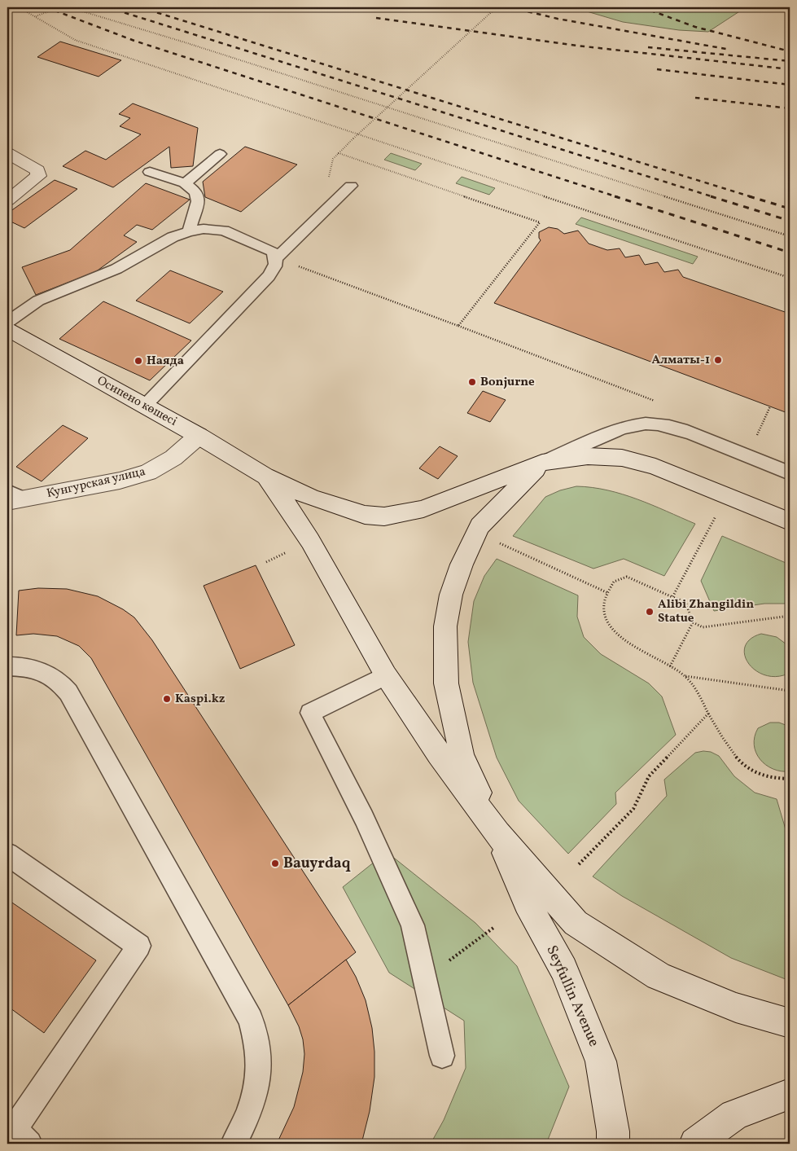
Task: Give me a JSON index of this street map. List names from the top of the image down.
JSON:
{
  "streets": {
    "main road": ["Осипено көшесі", "Кунгурская улица", "Seyfullin Avenue"]
  },
  "crossings": [
    ["Осипено көшесі", "Кунгурская улица"]
  ],
  "places": [
    "Алматы-1",
    "Наяда",
    "Bonjurne",
    "Alibi Zhangildin Statue",
    "Kaspi.kz",
    "Bauyrdaq"
  ]
}
